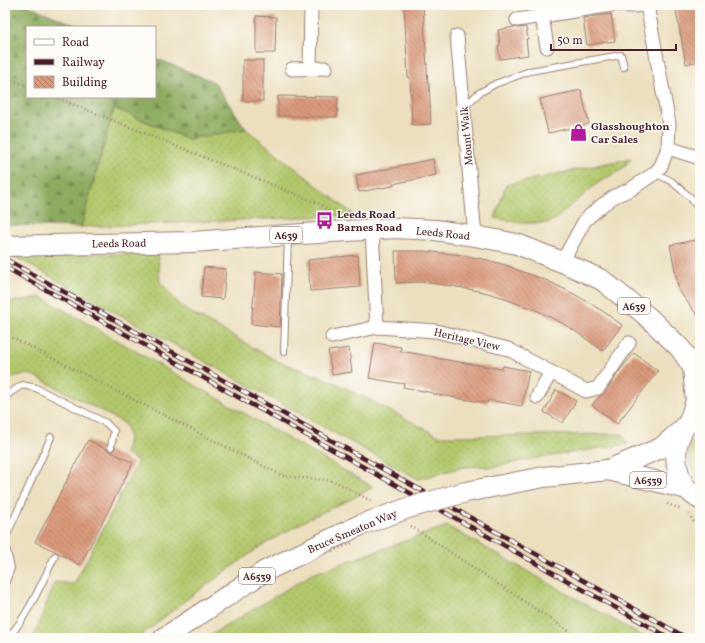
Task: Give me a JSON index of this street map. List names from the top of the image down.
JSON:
{
  "streets": {
    "main road": [
      "Leeds Road",
      "A639",
      "A6539",
      "Bruce Smeaton Way"
    ],
    "street": ["Mount Walk", "Heritage View"]
  },
  "crossings": [
    ["Mount Walk", "Leeds Road"],
    ["Leeds Road", "Bruce Smeaton Way"]
  ],
  "places": {
    "shop": ["Glasshoughton Car Sales"],
    "bus stop": ["Leeds Road Barnes Road"]
  },
  "legend": ["Road", "Railway", "Building"],
  "scale_bar": "50 m"
}
